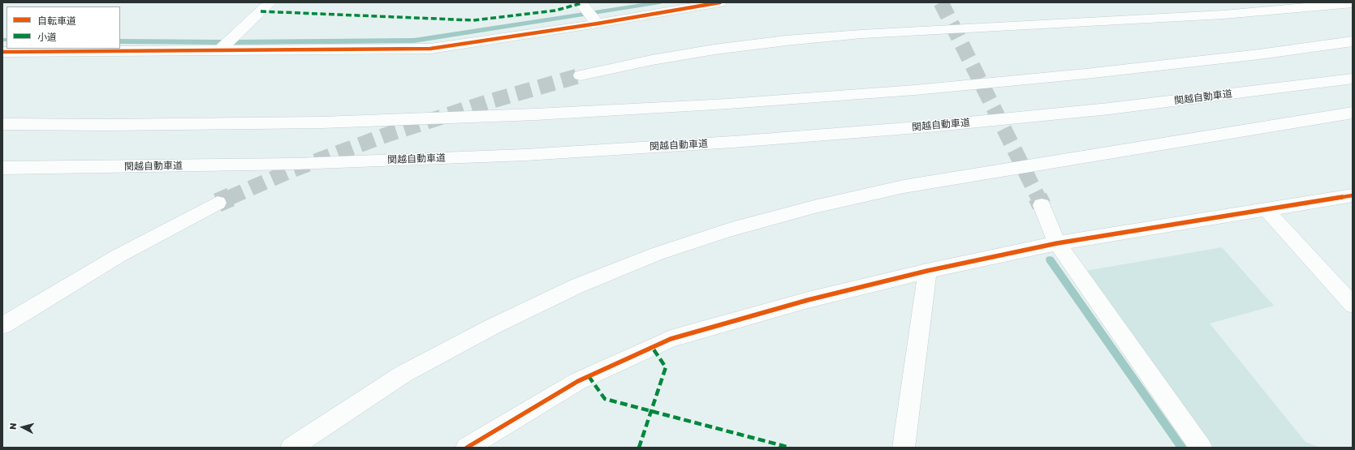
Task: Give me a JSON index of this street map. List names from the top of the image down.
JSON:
{
  "streets": {
    "main road": ["関越自動車道"]
  },
  "legend": ["自転車道", "小道"],
  "north": "left"
}
